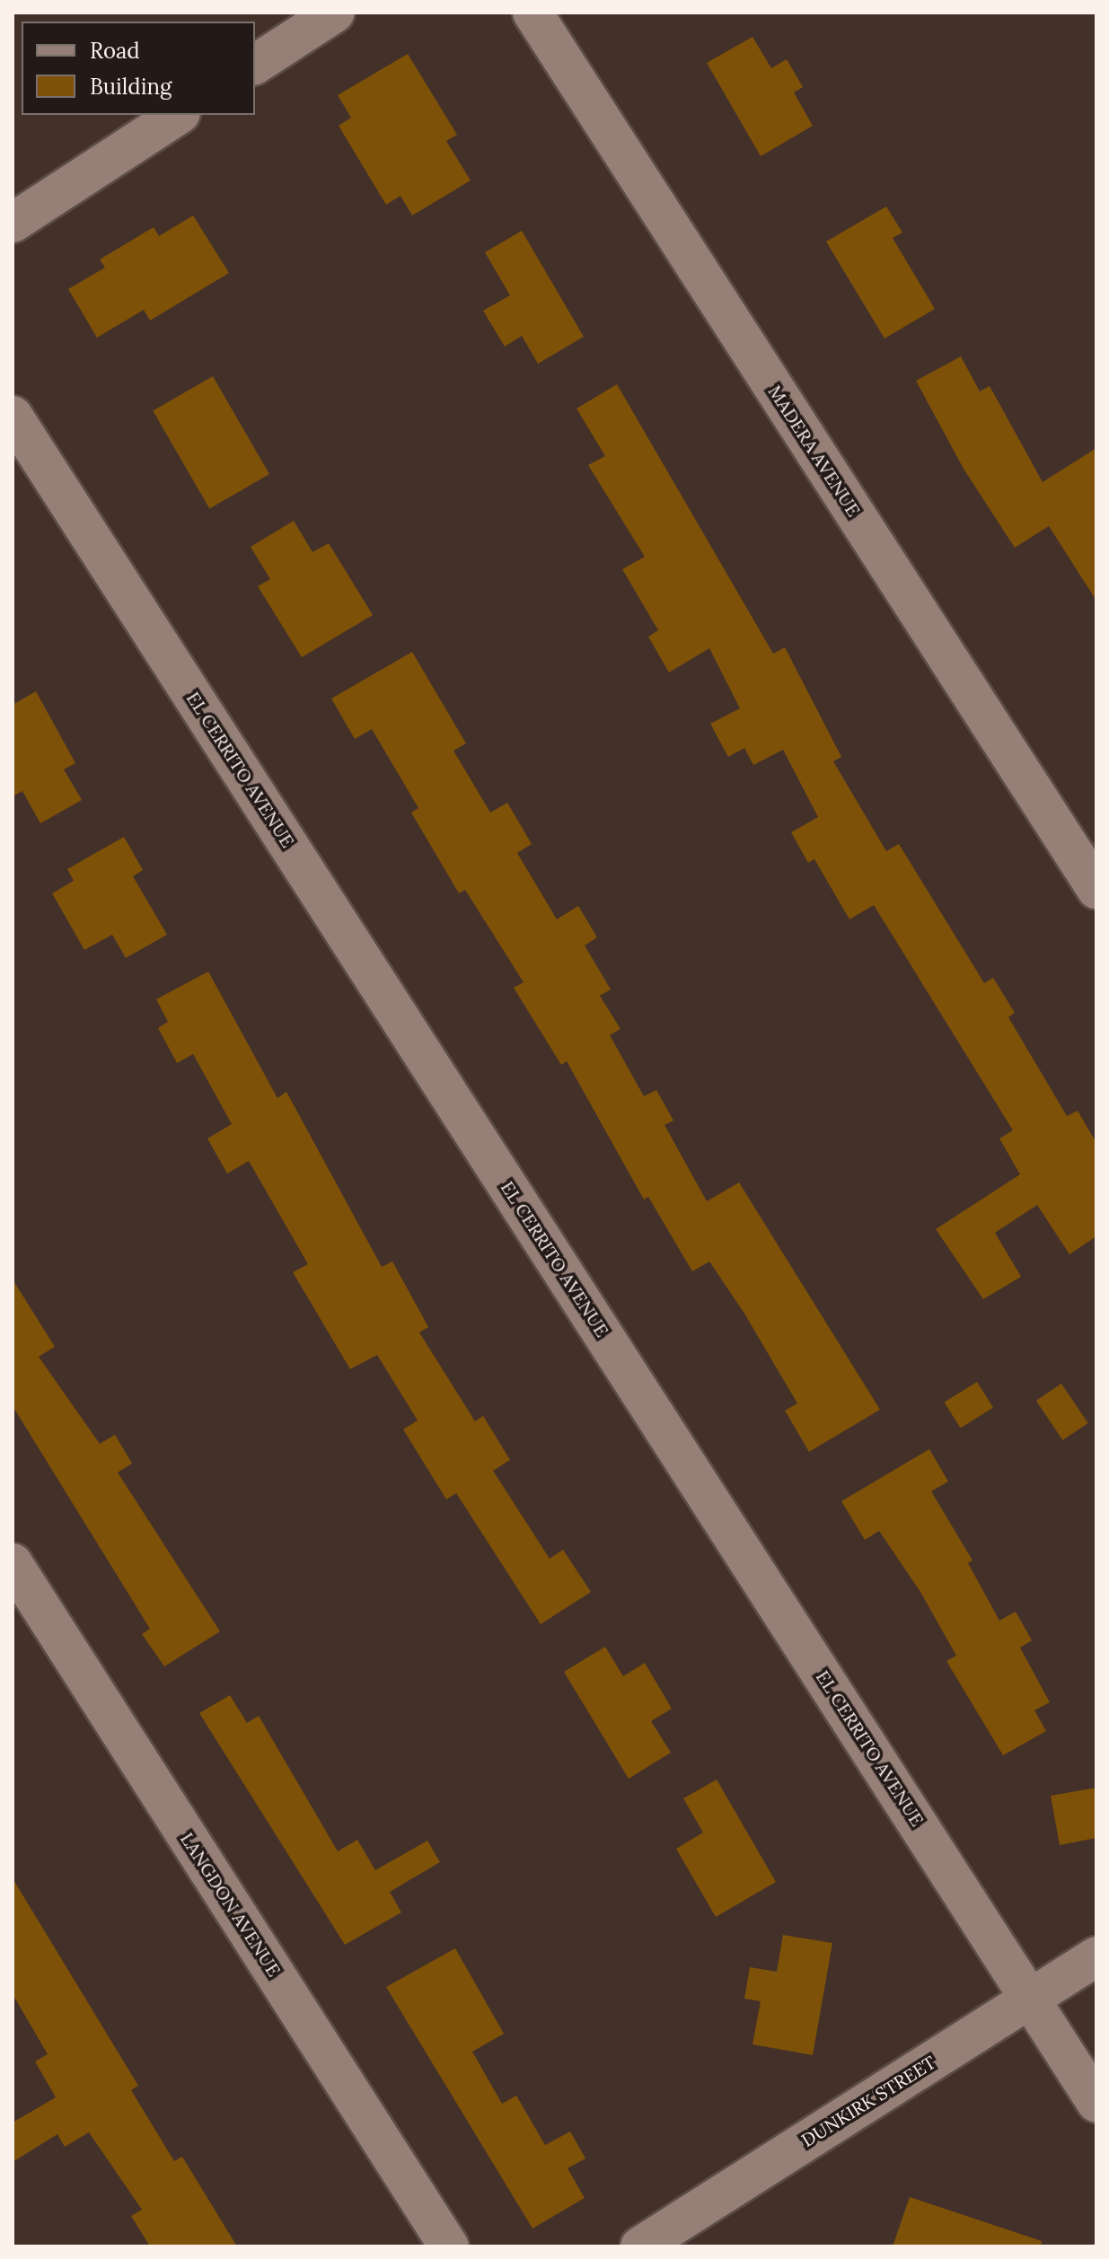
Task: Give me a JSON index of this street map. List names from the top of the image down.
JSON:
{
  "streets": {
    "street": [
      "MADERA AVENUE",
      "EL CERRITO AVENUE",
      "LANGDON AVENUE",
      "DUNKIRK STREET"
    ]
  },
  "crossings": [
    ["EL CERRITO AVENUE", "DUNKIRK STREET"]
  ],
  "legend": ["Road", "Building"]
}
